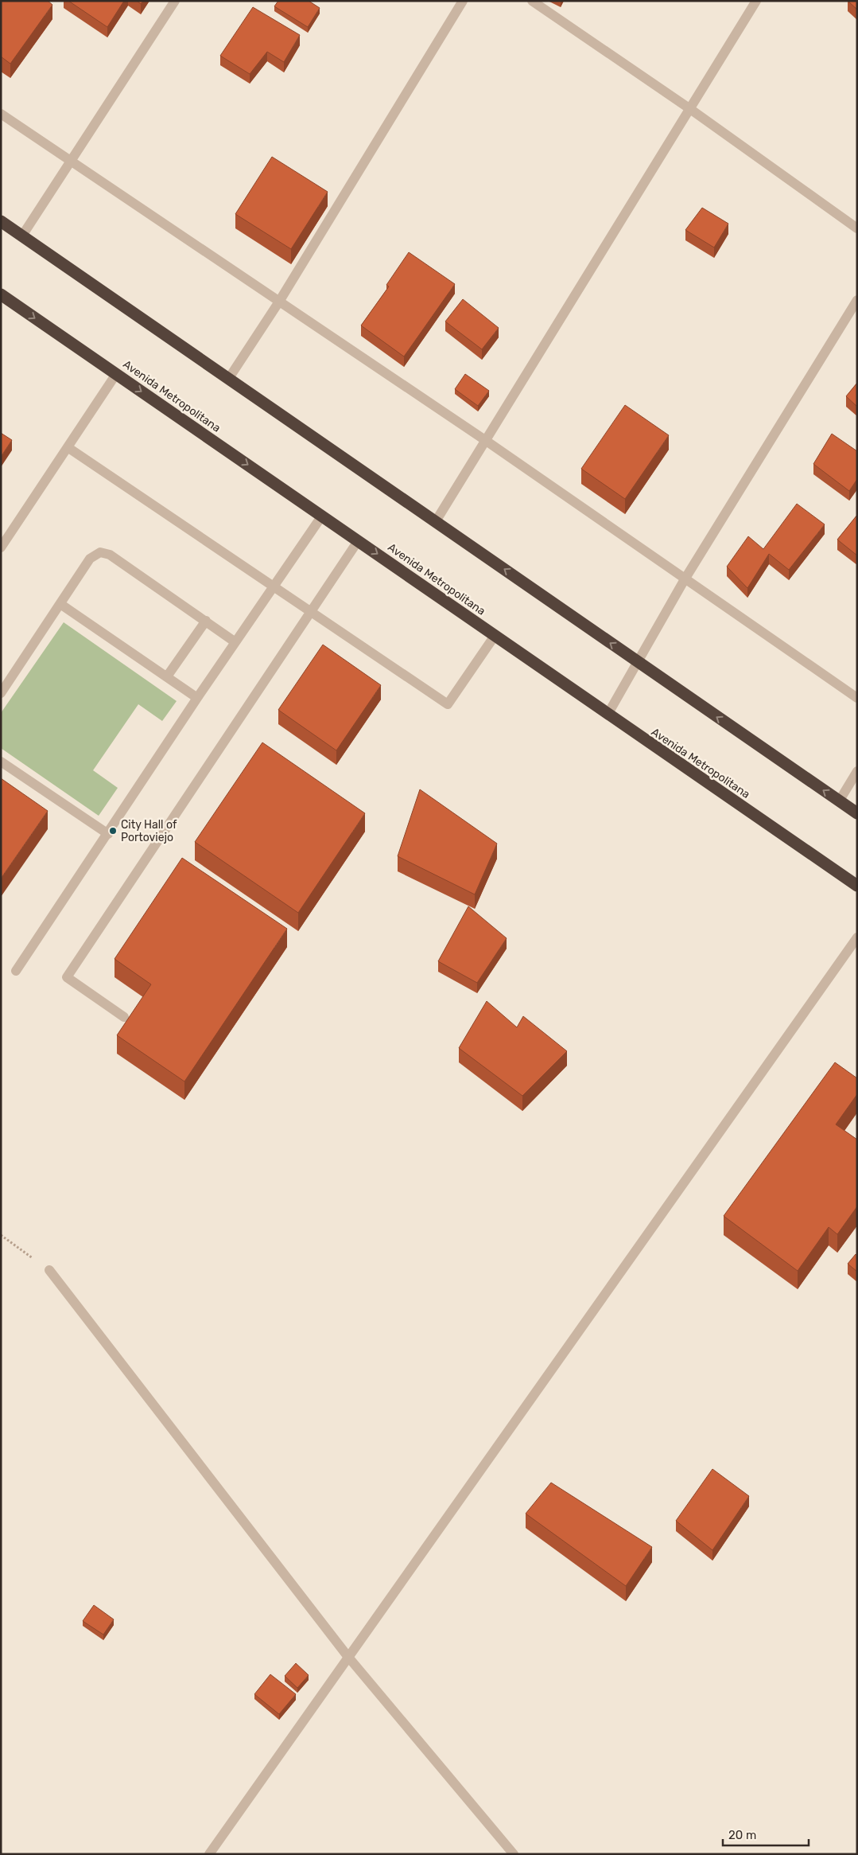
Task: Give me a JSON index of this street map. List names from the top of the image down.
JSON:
{
  "streets": {
    "highway": ["Avenida Metropolitana"]
  },
  "places": ["City Hall of Portoviejo"],
  "scale_bar": "20 m"
}
